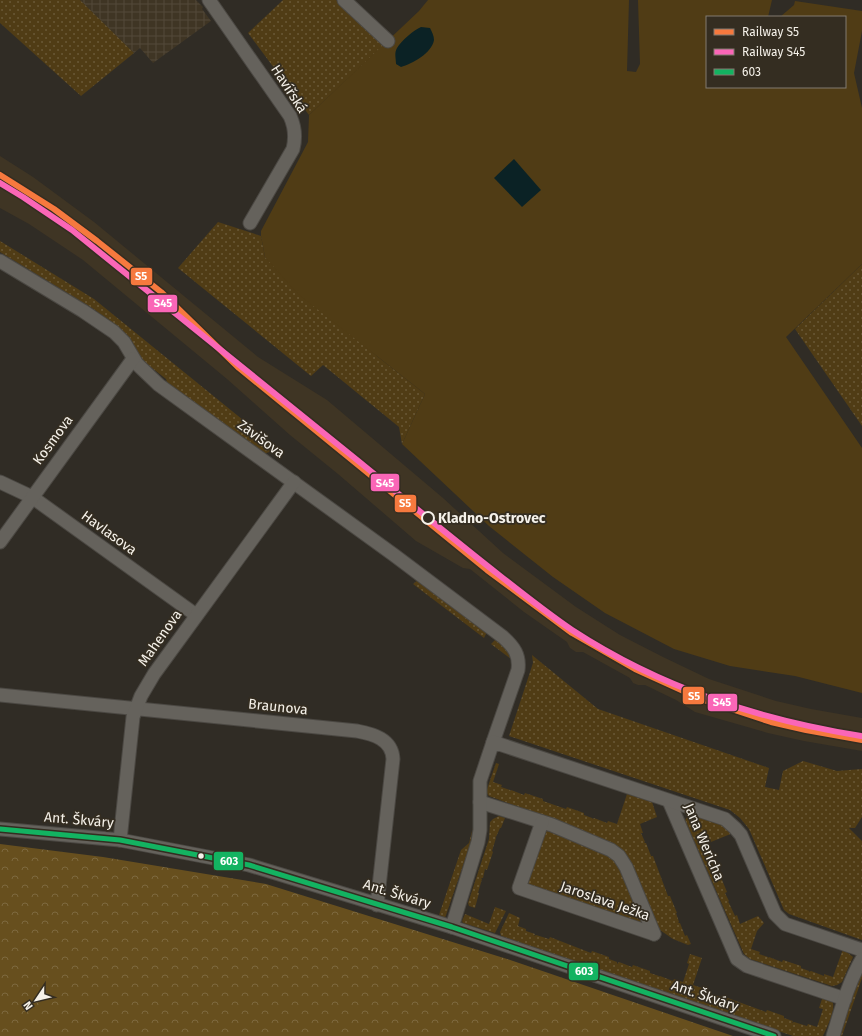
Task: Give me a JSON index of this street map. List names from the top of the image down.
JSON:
{
  "streets": {
    "street": [
      "Havířská",
      "Závišova",
      "Kosmova",
      "Havlasova",
      "Mahenova",
      "Braunova",
      "Ant. Škváry",
      "Jana Wericha",
      "Jaroslava Ježka"
    ]
  },
  "crossings": [
    ["Závišova", "Kosmova"],
    ["Závišova", "Mahenova"],
    ["Závišova", "Jana Wericha"],
    ["Kosmova", "Havlasova"],
    ["Havlasova", "Mahenova"],
    ["Mahenova", "Braunova"],
    ["Mahenova", "Ant. Škváry"],
    ["Braunova", "Ant. Škváry"]
  ],
  "places": ["Kladno-Ostrovec"],
  "lines": ["rail line S5", "rail line S45", "transit line 603"],
  "legend": ["Railway S5", "Railway S45", "603"],
  "north": "bottom left"
}
